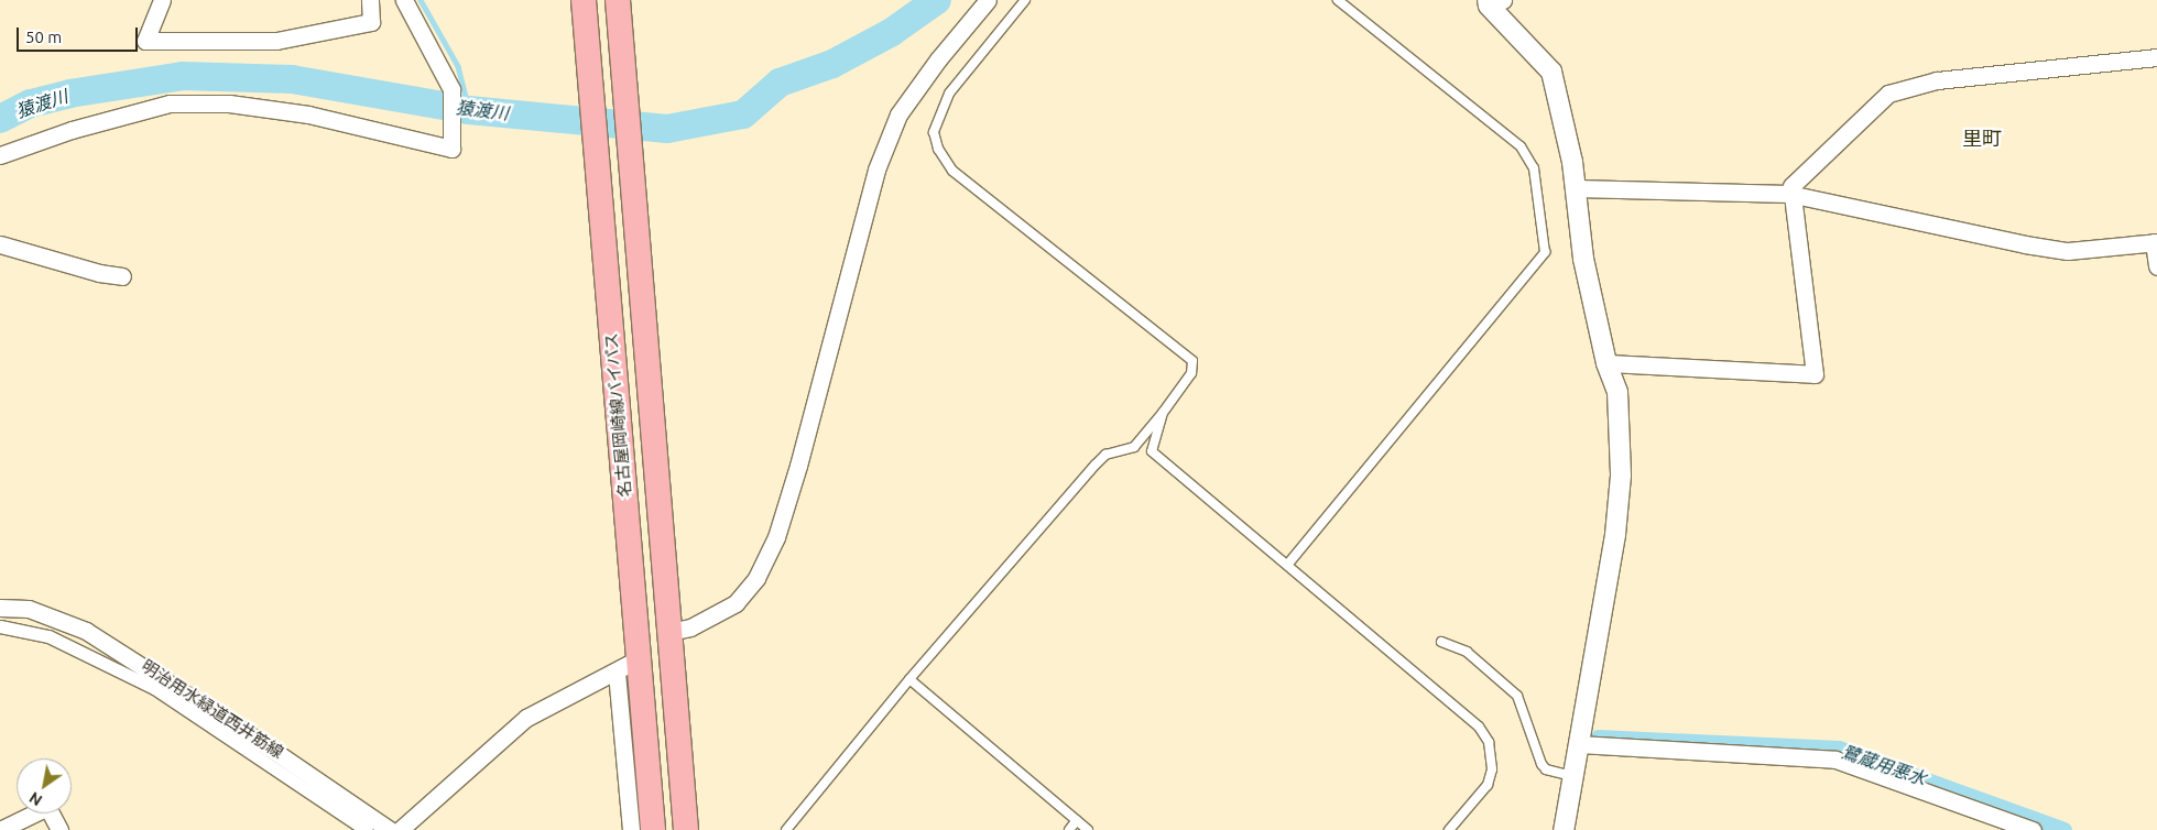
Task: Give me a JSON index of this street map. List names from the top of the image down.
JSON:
{
  "streets": {
    "main road": ["名古屋岡崎線バイパス"],
    "street": ["明治用水緑道西井筋線"]
  },
  "districts": ["里町"],
  "water": ["猿渡川", "鷺蔵用悪水"],
  "scale_bar": "50 m",
  "north": "bottom left"
}
